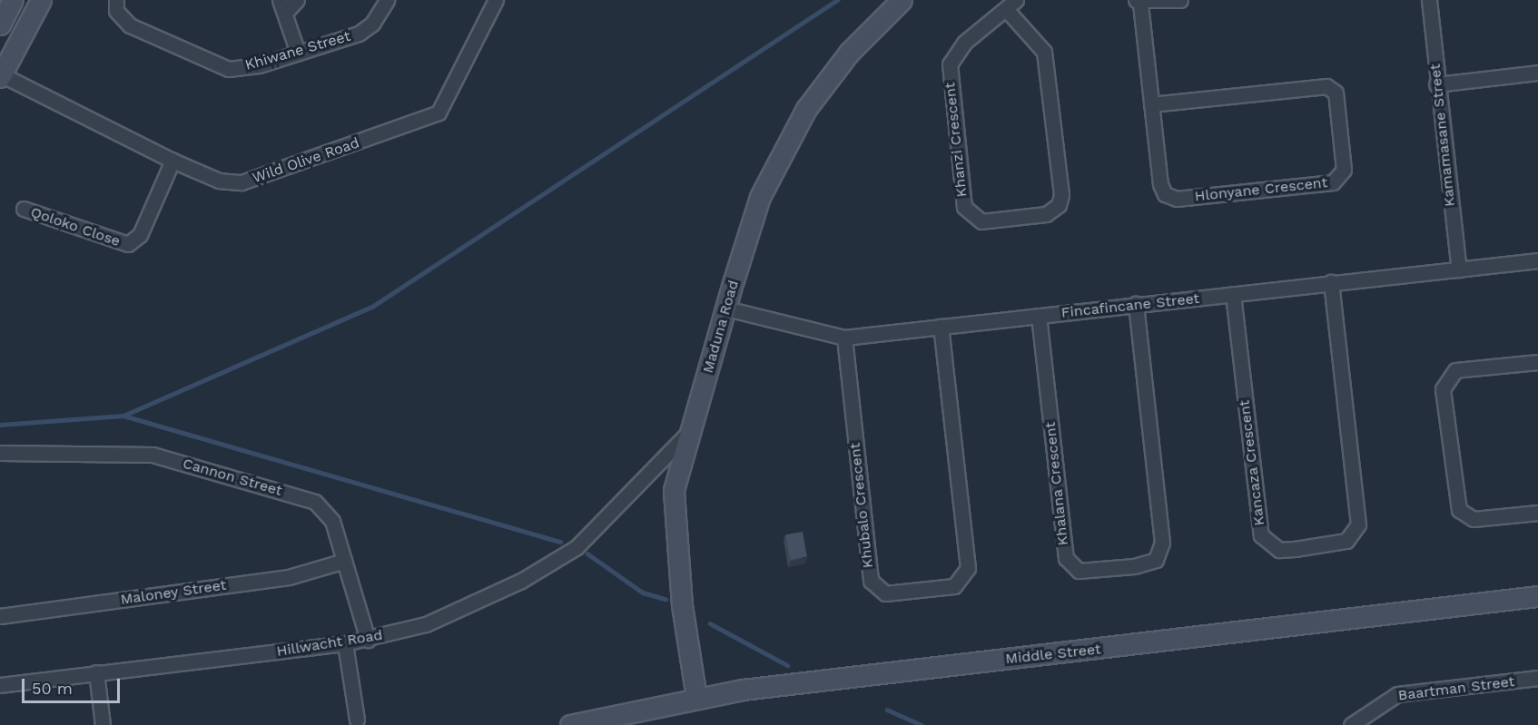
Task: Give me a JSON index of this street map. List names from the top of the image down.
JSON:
{
  "streets": {
    "main road": ["Maduna Road", "Middle Street"],
    "street": [
      "Khiwane Street",
      "Kamamasane Street",
      "Khanzi Crescent",
      "Wild Olive Road",
      "Hlonyane Crescent",
      "Qoloko Close",
      "Fincafincane Street",
      "Kancaza Crescent",
      "Cannon Street",
      "Khalana Crescent",
      "Khubalo Crescent",
      "Maloney Street",
      "Hillwacht Road",
      "Baartman Street"
    ]
  },
  "crossings": [
    ["Kamamasane Street", "Fincafincane Street"],
    ["Wild Olive Road", "Qoloko Close"],
    ["Fincafincane Street", "Maduna Road"],
    ["Fincafincane Street", "Kancaza Crescent"],
    ["Fincafincane Street", "Khalana Crescent"],
    ["Fincafincane Street", "Khubalo Crescent"],
    ["Maduna Road", "Hillwacht Road"],
    ["Maduna Road", "Middle Street"],
    ["Cannon Street", "Maloney Street"],
    ["Cannon Street", "Hillwacht Road"]
  ],
  "scale_bar": "50 m"
}
